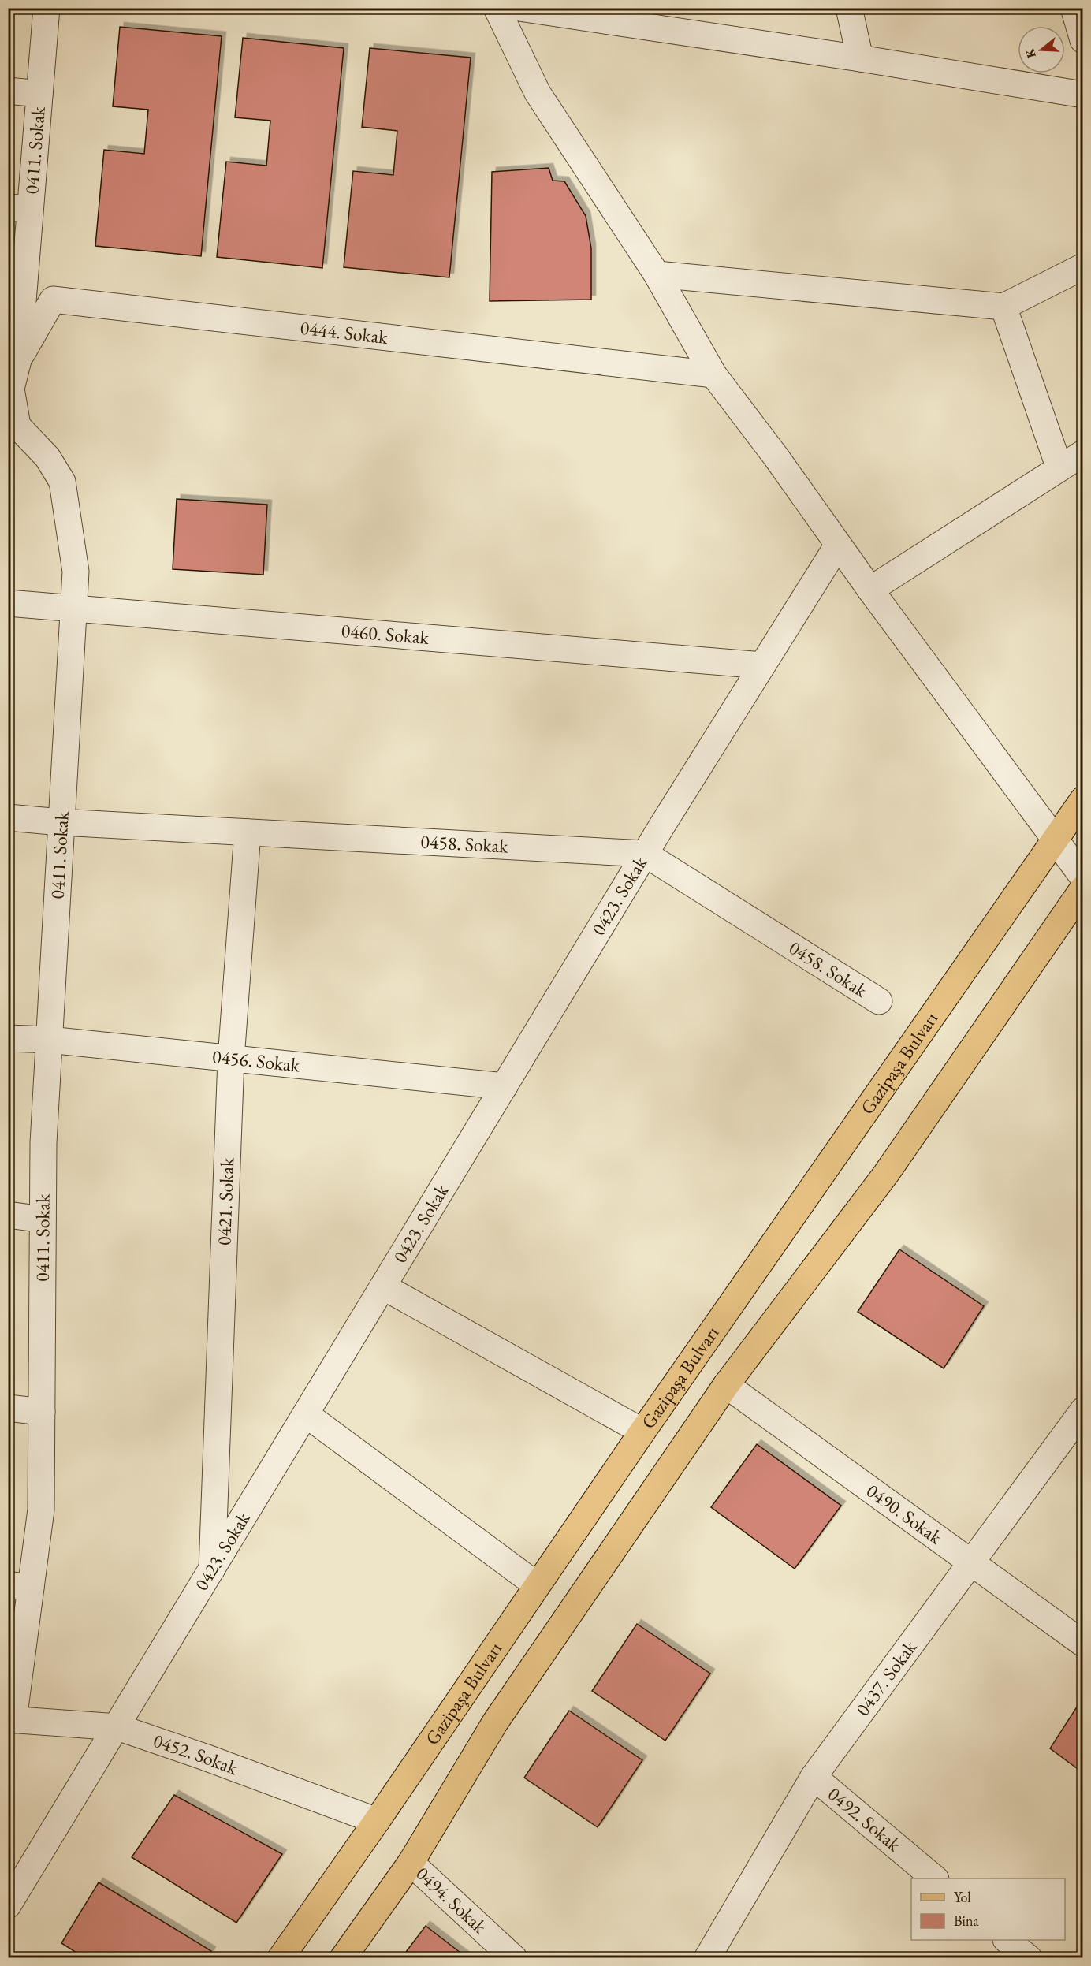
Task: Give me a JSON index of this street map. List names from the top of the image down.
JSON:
{
  "streets": {
    "main road": ["Gazipaşa Bulvarı"],
    "street": [
      "0411. Sokak",
      "0444. Sokak",
      "0460. Sokak",
      "0458. Sokak",
      "0423. Sokak",
      "0456. Sokak",
      "0421. Sokak",
      "0490. Sokak",
      "0437. Sokak",
      "0452. Sokak",
      "0492. Sokak",
      "0494. Sokak"
    ]
  },
  "crossings": [
    ["0411. Sokak", "0444. Sokak"],
    ["0411. Sokak", "0460. Sokak"],
    ["0411. Sokak", "0458. Sokak"],
    ["0411. Sokak", "0456. Sokak"],
    ["0411. Sokak", "0452. Sokak"],
    ["0460. Sokak", "0423. Sokak"],
    ["0458. Sokak", "0423. Sokak"],
    ["0458. Sokak", "0421. Sokak"],
    ["0423. Sokak", "0456. Sokak"],
    ["0423. Sokak", "0421. Sokak"],
    ["0423. Sokak", "0452. Sokak"],
    ["0456. Sokak", "0421. Sokak"],
    ["Gazipaşa Bulvarı", "0452. Sokak"],
    ["0490. Sokak", "0437. Sokak"],
    ["0437. Sokak", "0492. Sokak"]
  ],
  "legend": ["Yol", "Bina"],
  "north": "left"
}
